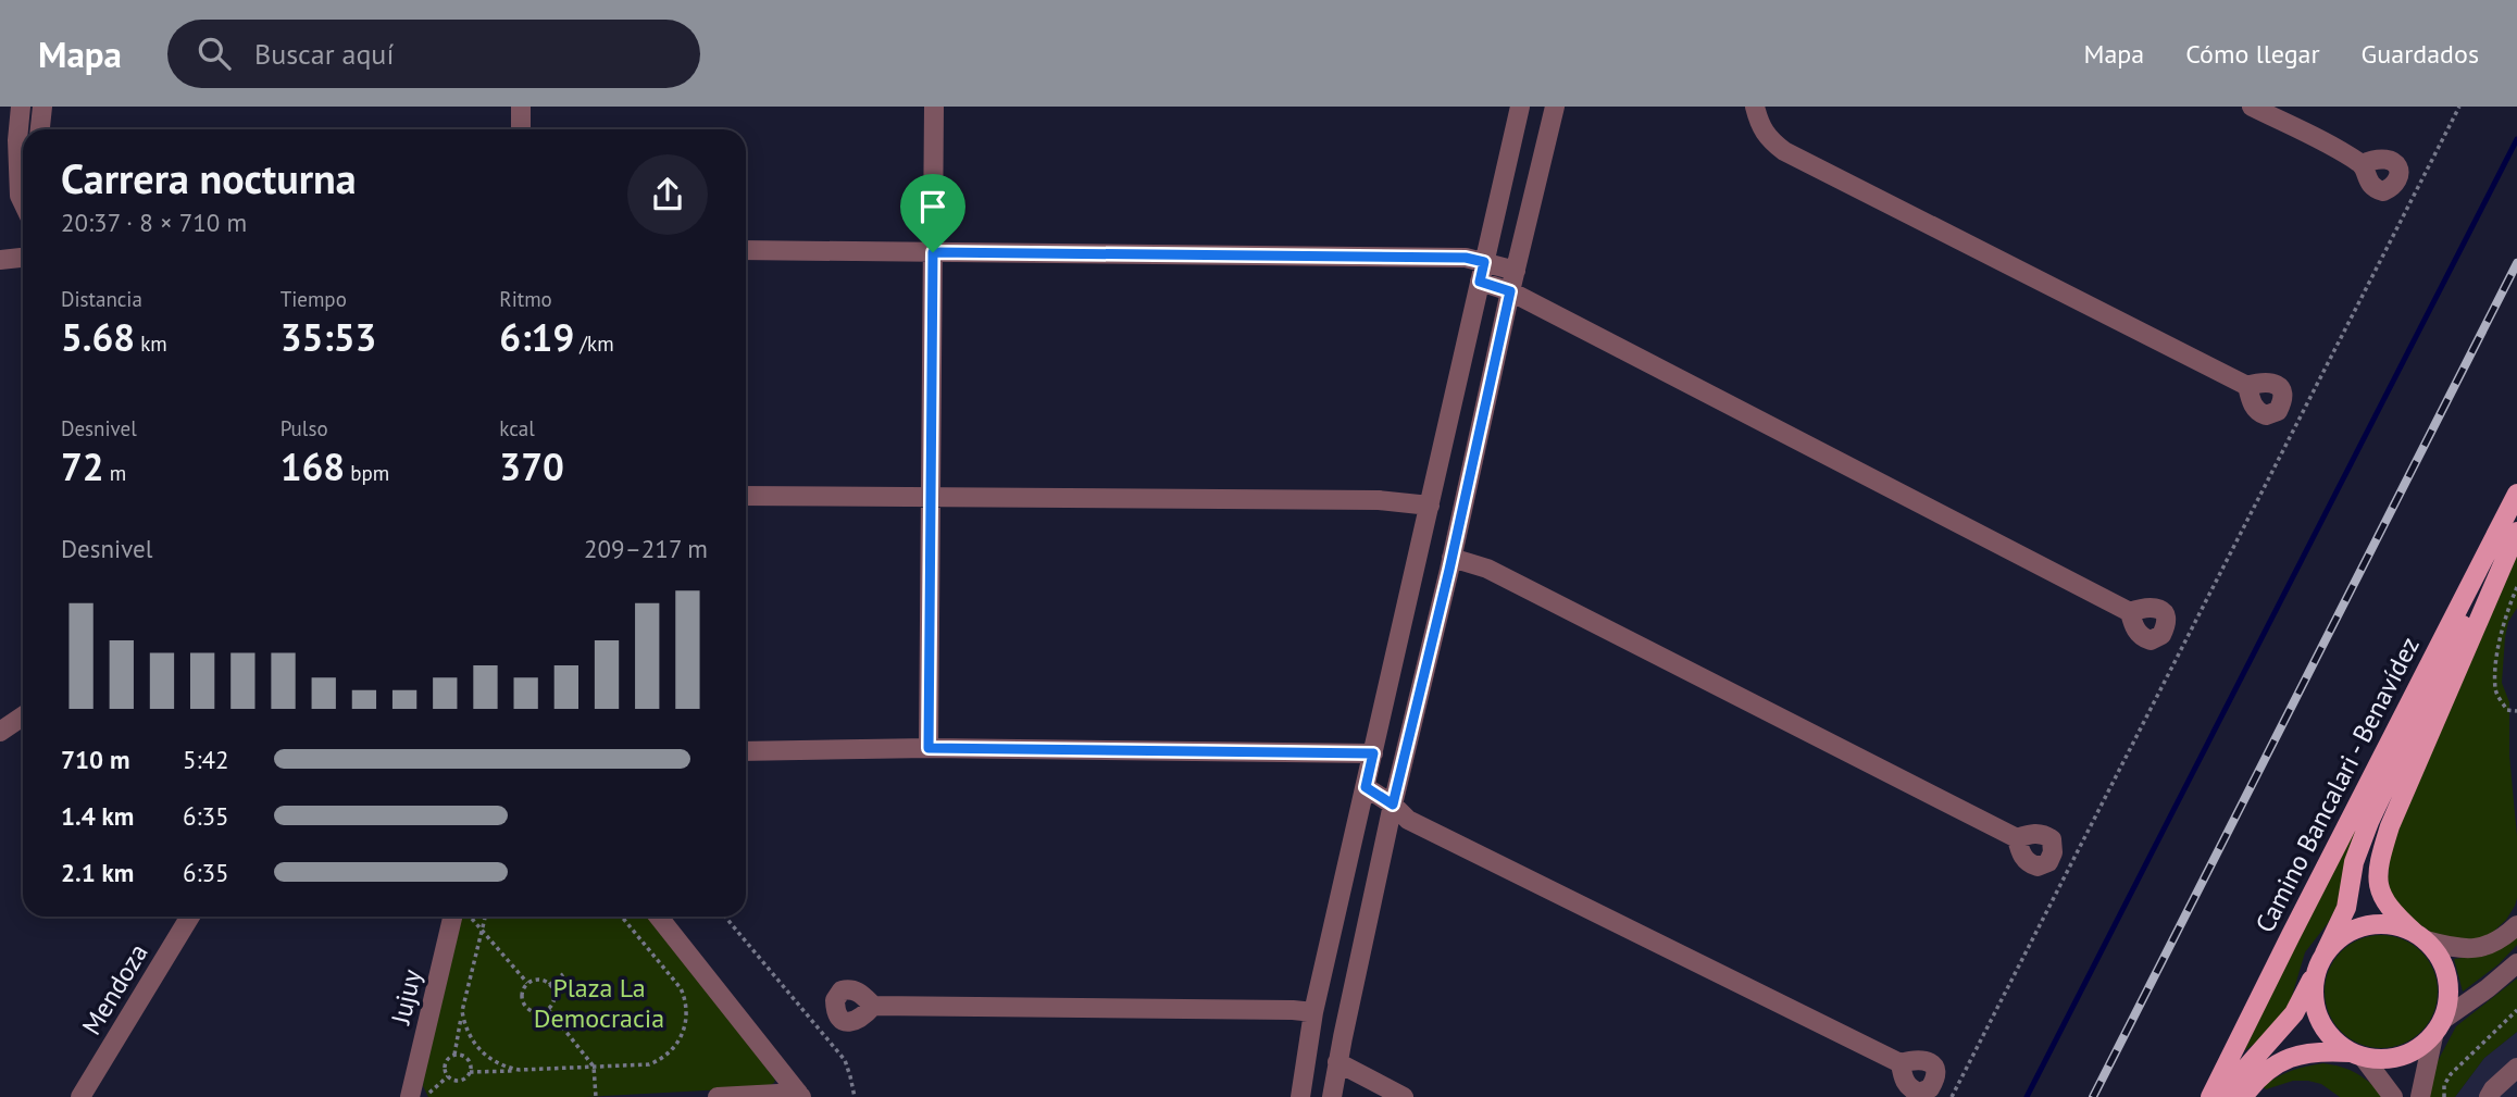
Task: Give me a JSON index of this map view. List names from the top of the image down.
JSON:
{
  "streets": {
    "main road": ["Camino Bancalari - Benavídez"],
    "street": ["Mendoza", "Jujuy"]
  },
  "parks": ["Plaza La Democracia"],
  "page": {
    "header": "Mapa",
    "search": "Buscar aquí",
    "nav": ["Mapa", "Cómo llegar", "Guardados"],
    "heading": ["Carrera nocturna", "20:37 · 8 × 710 m"],
    "stats": [
      ["Distancia", "5.68 km"],
      ["Tiempo", "35:53"],
      ["Ritmo", "6:19 /km"],
      ["Desnivel", "72 m"],
      ["Pulso", "168 bpm"],
      ["kcal", "370"]
    ],
    "chart": ["Desnivel", "209–217 m"],
    "list": [
      {
        "name": "710 m",
        "note": "5:42"
      },
      {
        "name": "1.4 km",
        "note": "6:35"
      },
      {
        "name": "2.1 km",
        "note": "6:35"
      }
    ]
  }
}
